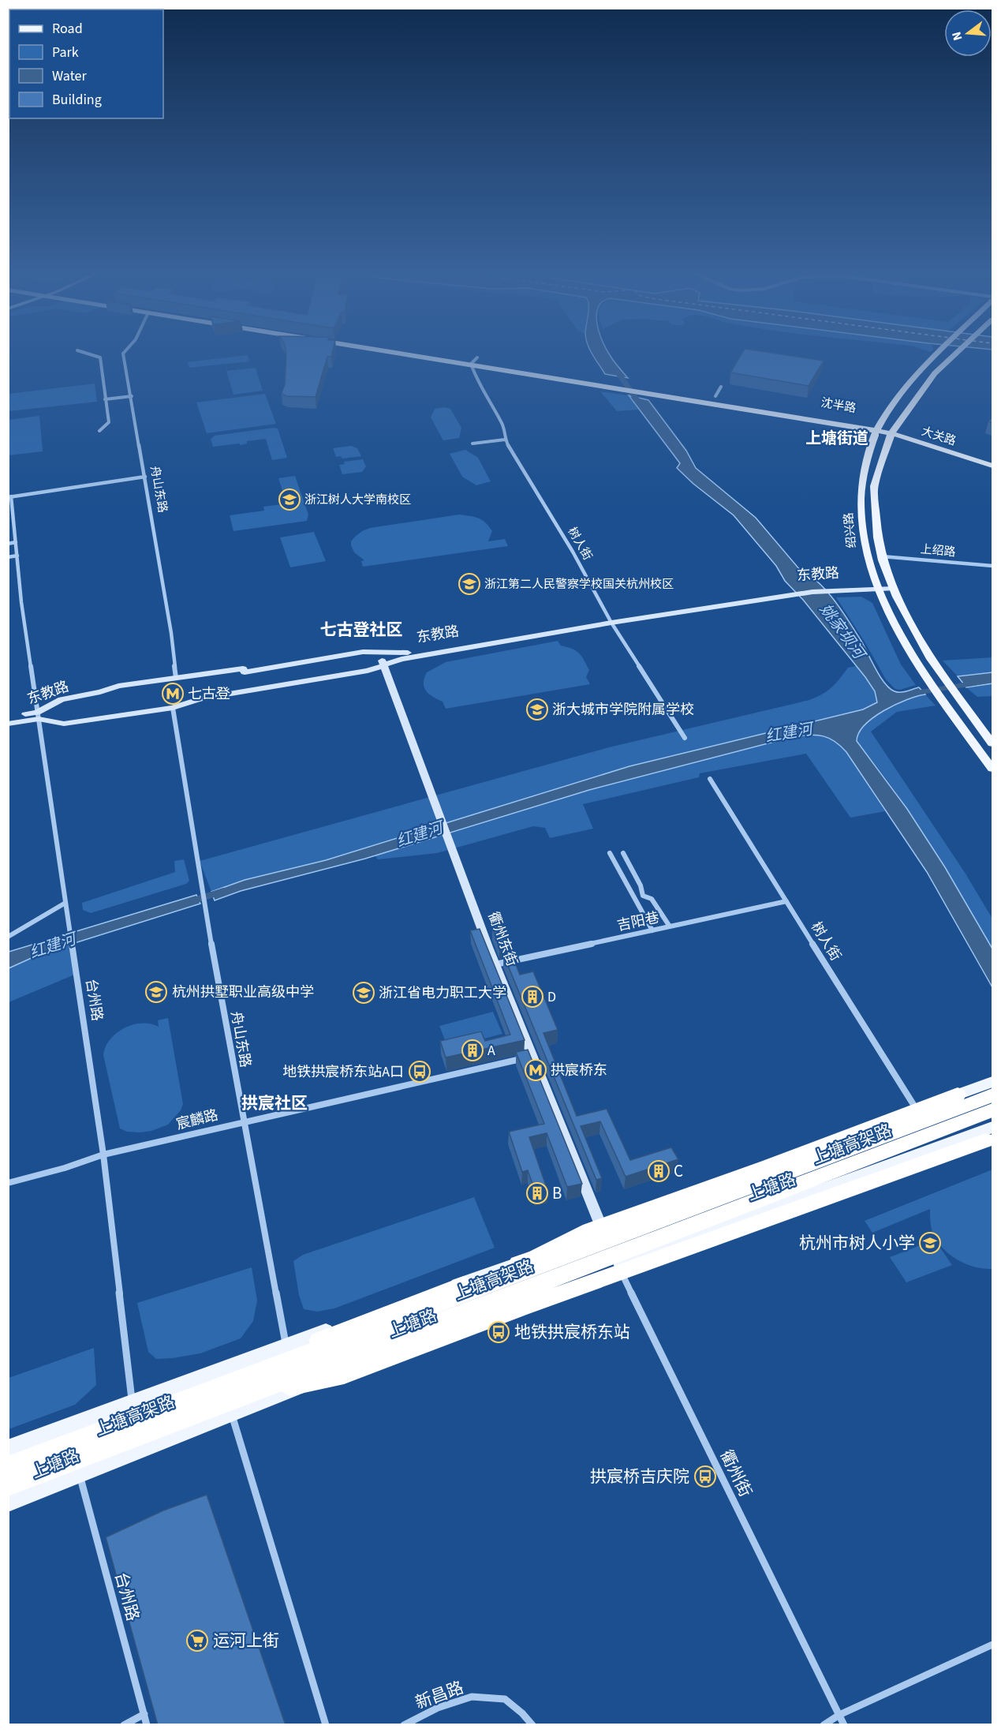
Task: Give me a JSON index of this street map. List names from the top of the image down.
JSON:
{
  "streets": {
    "highway": ["上塘高架路"],
    "main road": [
      "沈半路",
      "大关路",
      "绍兴路",
      "上塘路"
    ],
    "street": [
      "舟山东路",
      "树人街",
      "上绍路",
      "东教路",
      "吉阳巷",
      "衢州东街",
      "台州路",
      "宸麟路",
      "衢州街",
      "新昌路"
    ]
  },
  "crossings": [
    ["沈半路", "大关路"],
    ["沈半路", "绍兴路"],
    ["沈半路", "树人街"],
    ["大关路", "绍兴路"],
    ["舟山东路", "东教路"],
    ["舟山东路", "宸麟路"],
    ["舟山东路", "上塘路"],
    ["绍兴路", "上绍路"],
    ["绍兴路", "东教路"],
    ["树人街", "东教路"],
    ["树人街", "吉阳巷"],
    ["树人街", "上塘路"],
    ["东教路", "衢州东街"],
    ["东教路", "台州路"],
    ["吉阳巷", "衢州东街"],
    ["衢州东街", "宸麟路"],
    ["衢州东街", "上塘路"],
    ["衢州东街", "衢州街"],
    ["台州路", "宸麟路"],
    ["台州路", "上塘路"],
    ["上塘高架路", "上塘路"],
    ["上塘路", "衢州街"]
  ],
  "districts": ["上塘街道", "七古登社区", "拱宸社区"],
  "water": ["姚家坝河", "红建河"],
  "places": {
    "school or university": [
      "浙江树人大学南校区",
      "浙江第二人民警察学校国关杭州校区",
      "浙大城市学院附属学校",
      "杭州拱墅职业高级中学",
      "浙江省电力职工大学",
      "杭州市树人小学"
    ],
    "metro station": ["七古登", "拱宸桥东"],
    "building": [
      "D",
      "A",
      "C",
      "B"
    ],
    "bus stop": ["地铁拱宸桥东站A口", "地铁拱宸桥东站", "拱宸桥吉庆院"],
    "supermarket": ["运河上街"]
  },
  "legend": [
    "Road",
    "Park",
    "Water",
    "Building"
  ],
  "north": "left"
}
